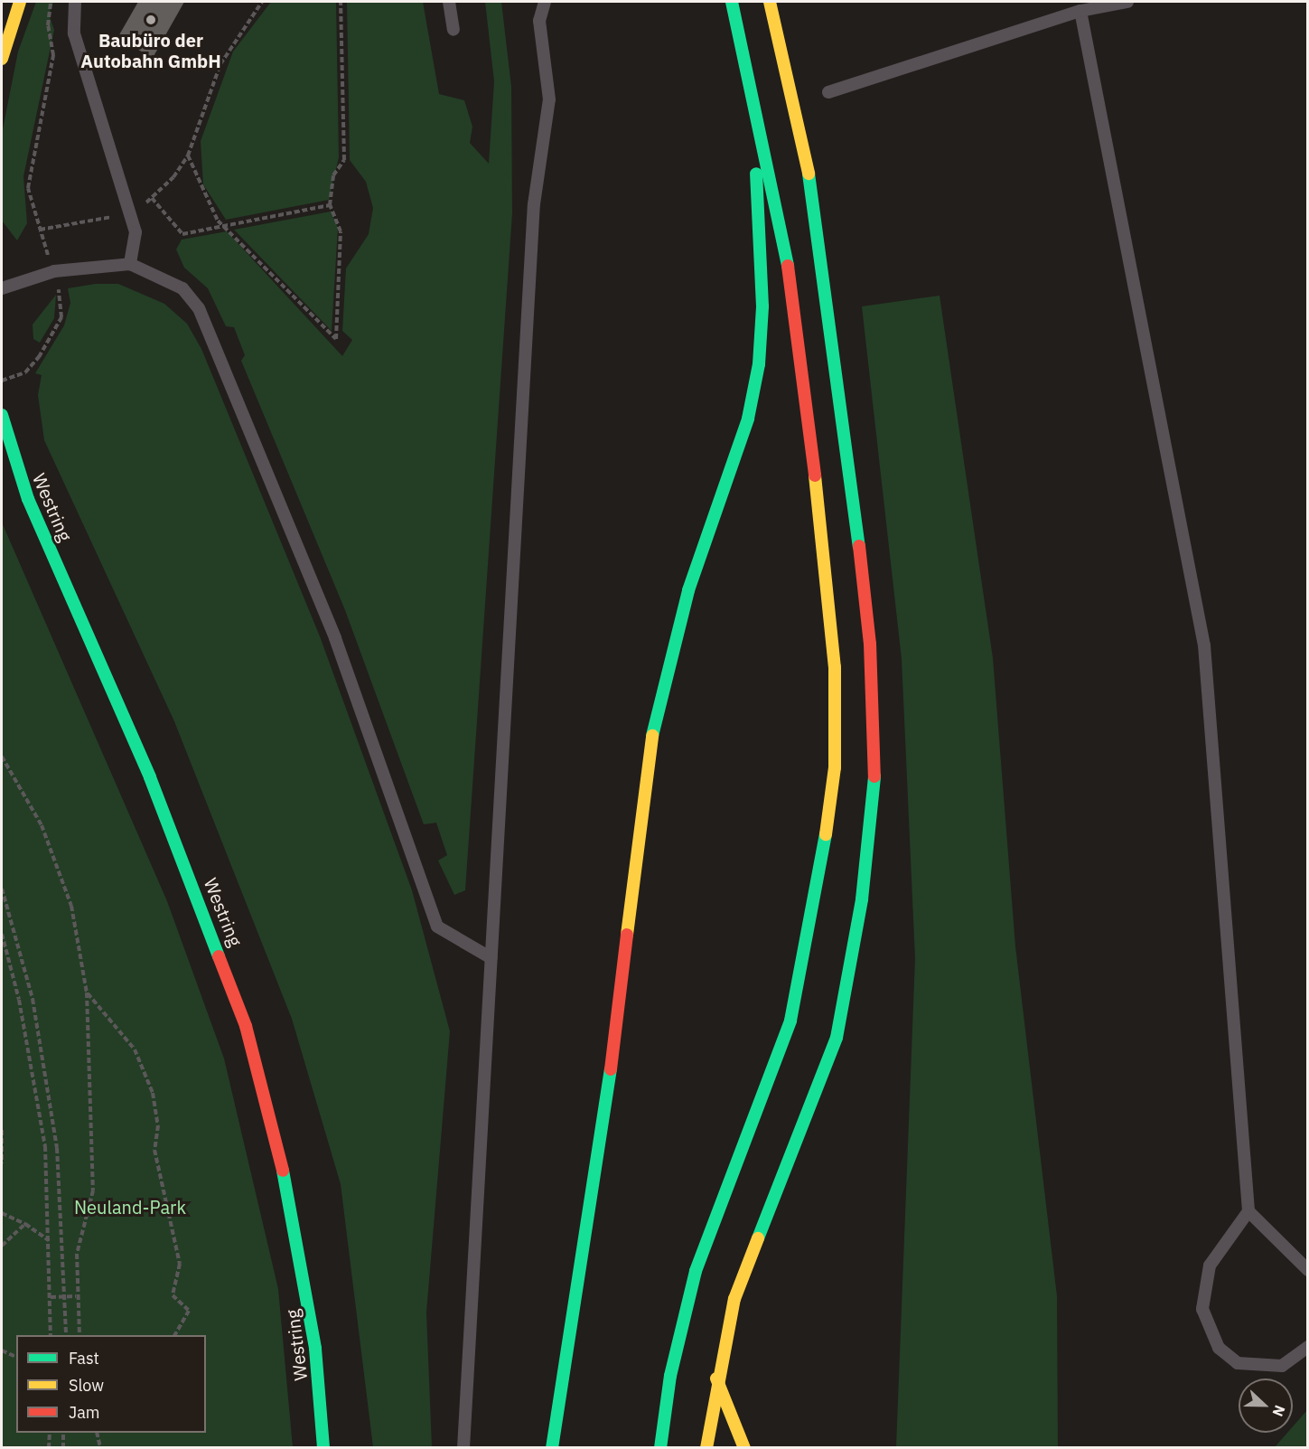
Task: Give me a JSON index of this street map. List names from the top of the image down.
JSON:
{
  "streets": {
    "main road": ["Westring"]
  },
  "parks": ["Neuland-Park"],
  "places": ["Baubüro der Autobahn GmbH"],
  "legend": ["Fast", "Slow", "Jam"],
  "north": "right"
}
